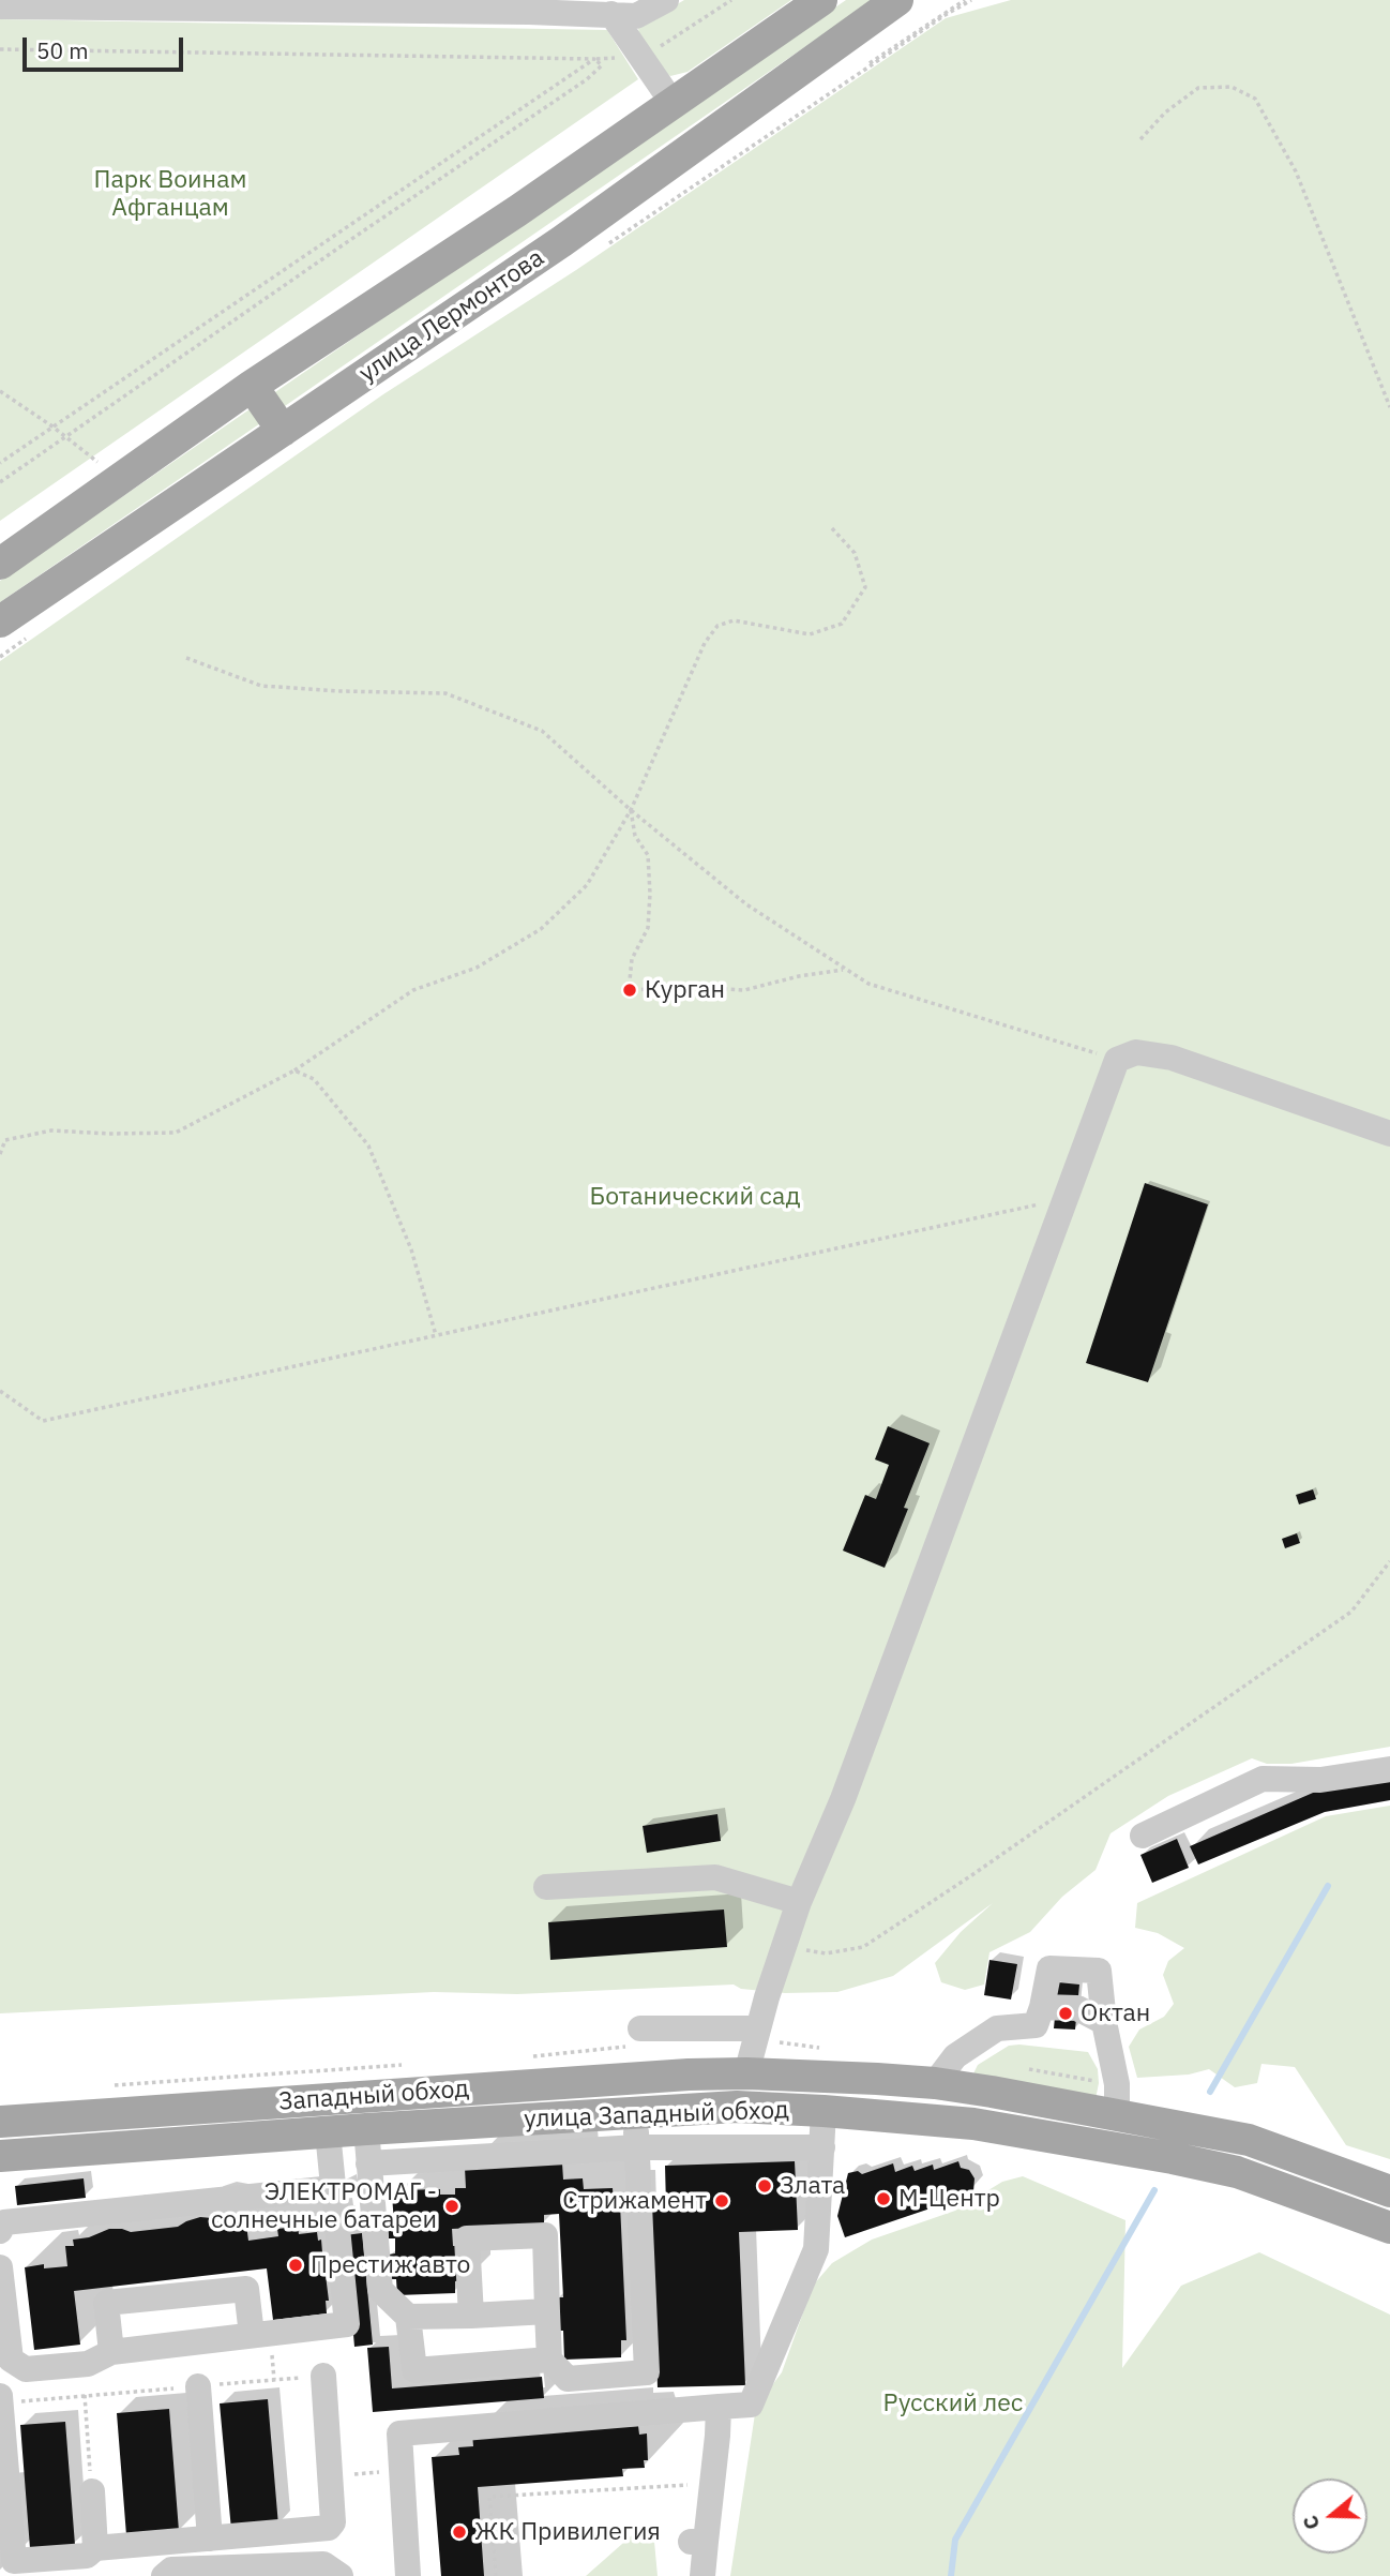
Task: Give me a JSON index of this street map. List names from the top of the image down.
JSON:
{
  "streets": {
    "main road": ["улица Лермонтова", "Западный обход", "улица Западный обход"]
  },
  "crossings": [
    ["Западный обход", "улица Западный обход"]
  ],
  "parks": ["Парк Воинам Афганцам", "Ботанический сад", "Русский лес"],
  "places": [
    "Курган",
    "Октан",
    "Злата",
    "М-Центр",
    "Стрижамент",
    "ЭЛЕКТРОМАГ - солнечные батареи",
    "Престиж авто",
    "ЖК Привилегия"
  ],
  "scale_bar": "50 m",
  "north": "left"
}
